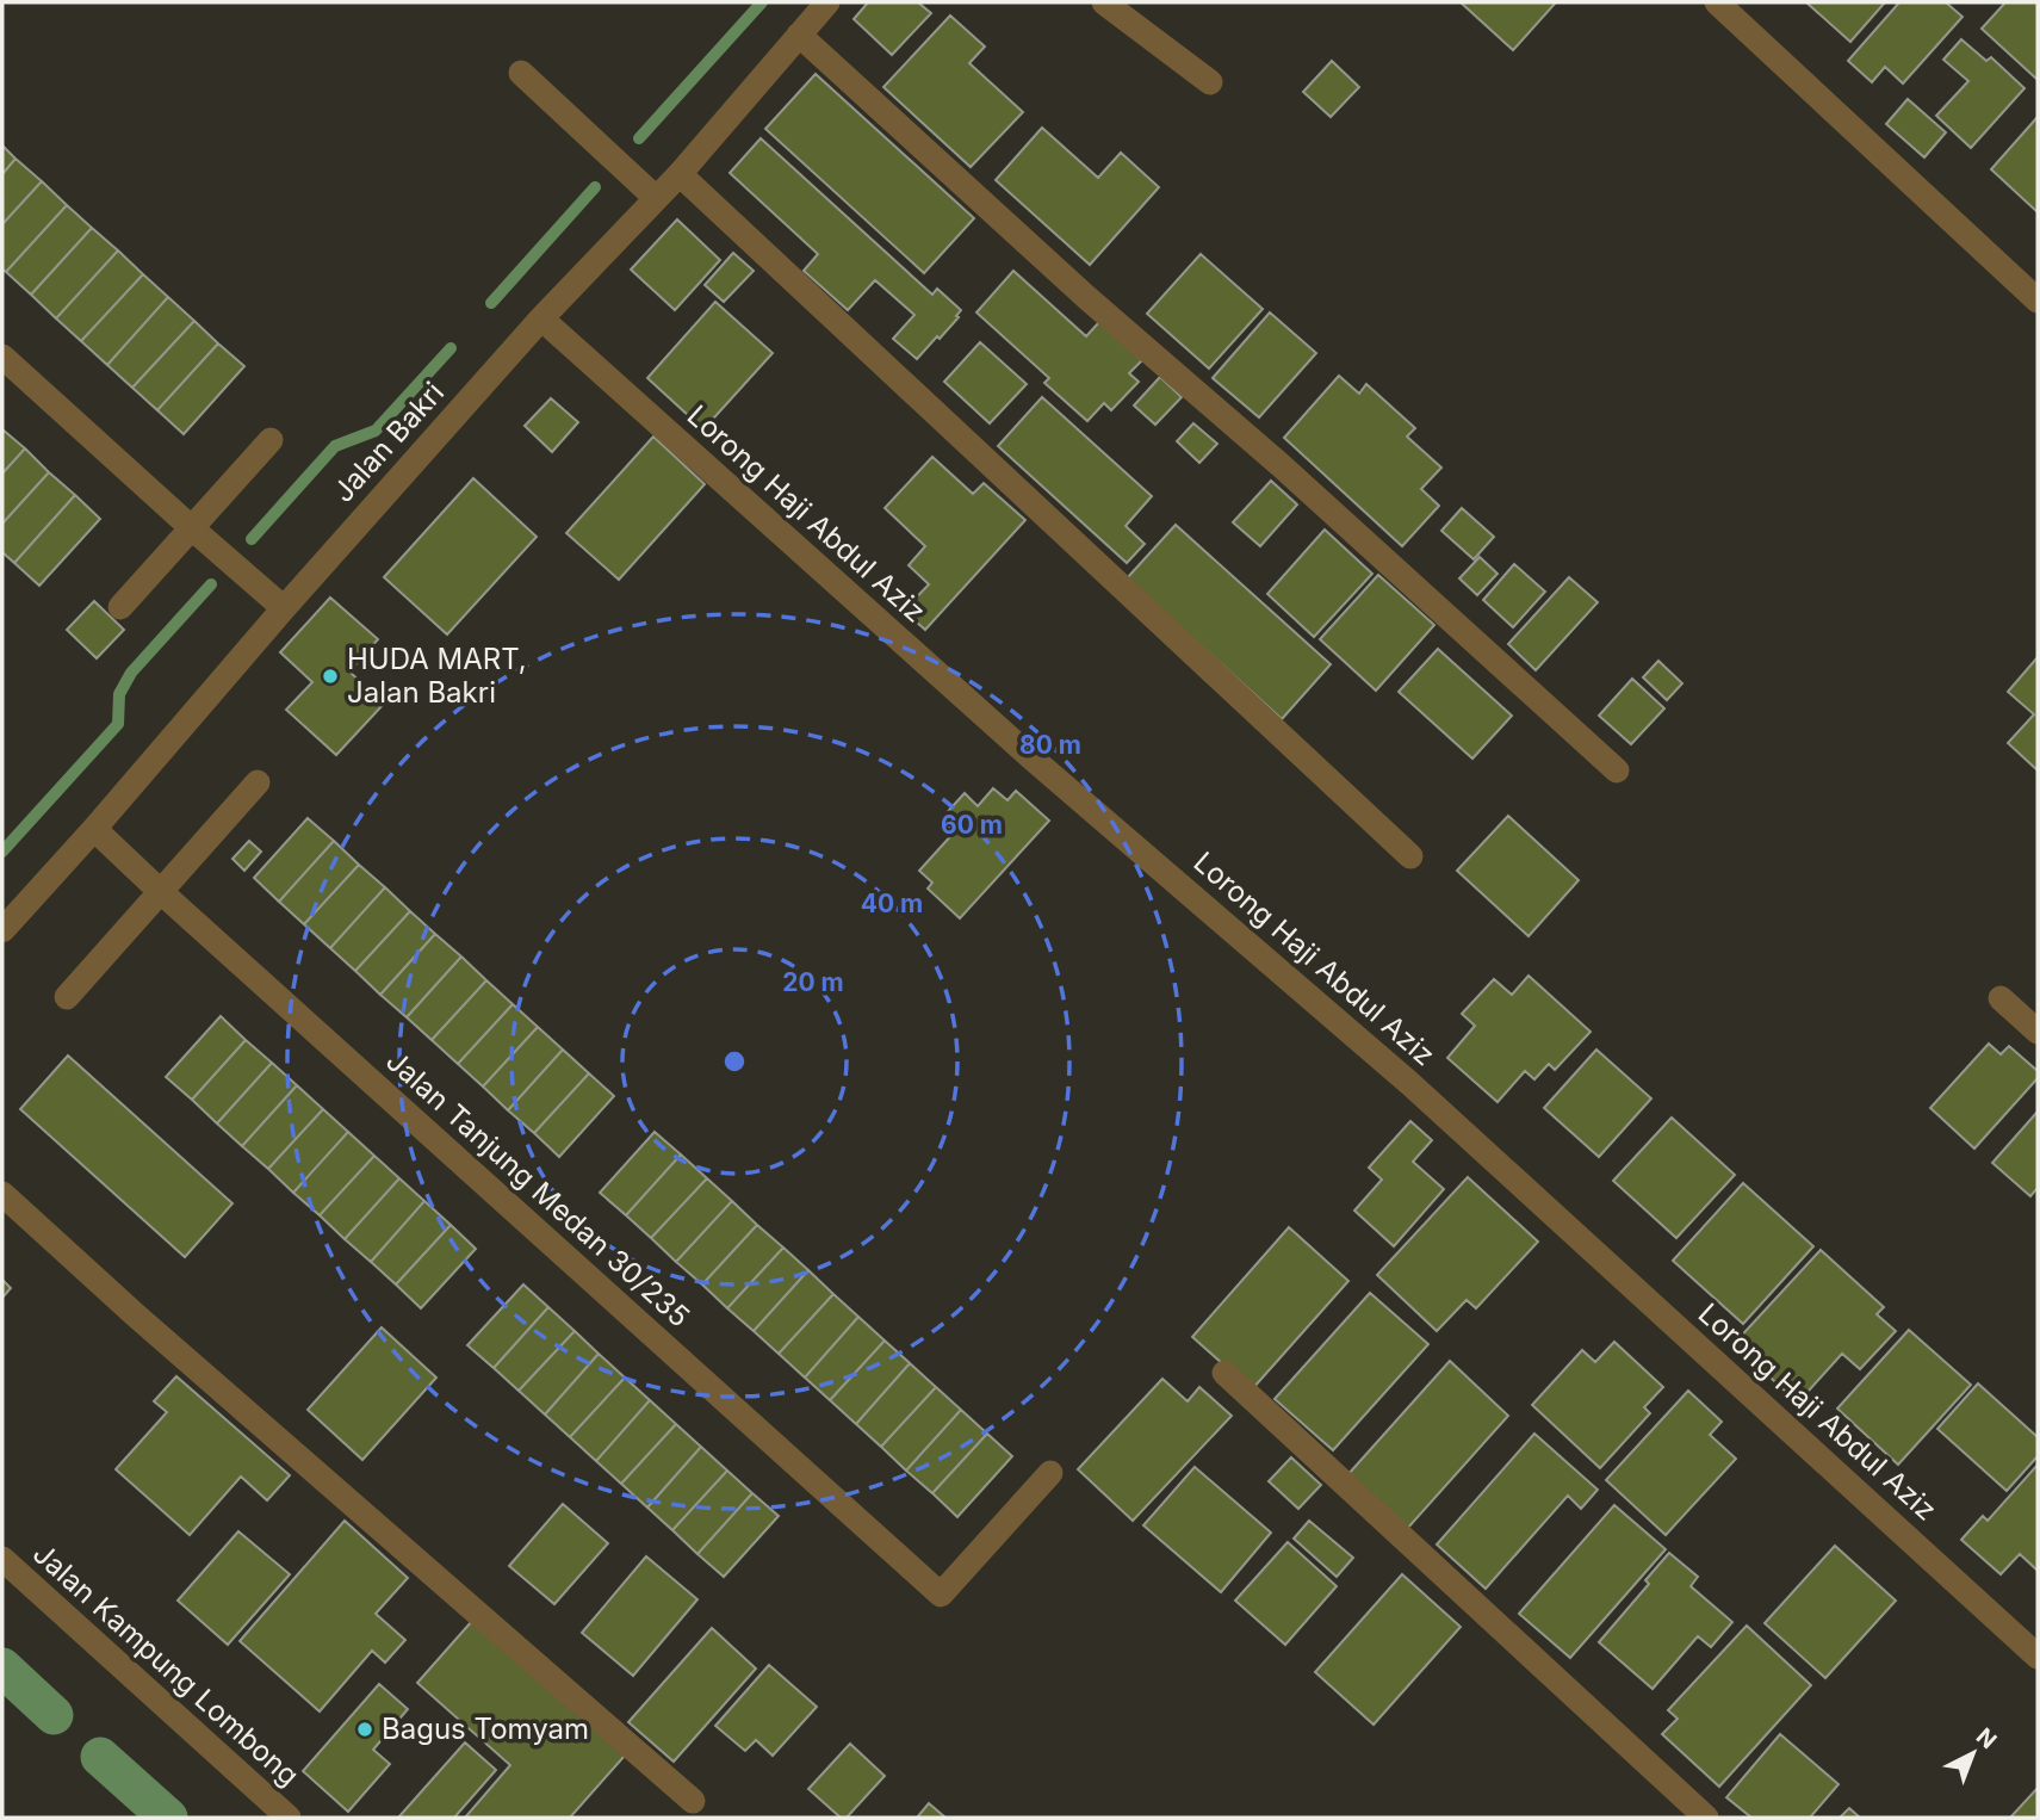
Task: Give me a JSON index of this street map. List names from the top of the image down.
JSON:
{
  "streets": {
    "street": [
      "Jalan Bakri",
      "Lorong Haji Abdul Aziz",
      "Jalan Tanjung Medan 30/235",
      "Jalan Kampung Lombong"
    ]
  },
  "crossings": [
    ["Jalan Bakri", "Lorong Haji Abdul Aziz"],
    ["Jalan Bakri", "Jalan Tanjung Medan 30/235"]
  ],
  "places": ["HUDA MART, Jalan Bakri", "Bagus Tomyam"],
  "north": "top right",
  "rings": [
    "80 m",
    "60 m",
    "40 m",
    "20 m"
  ]
}
